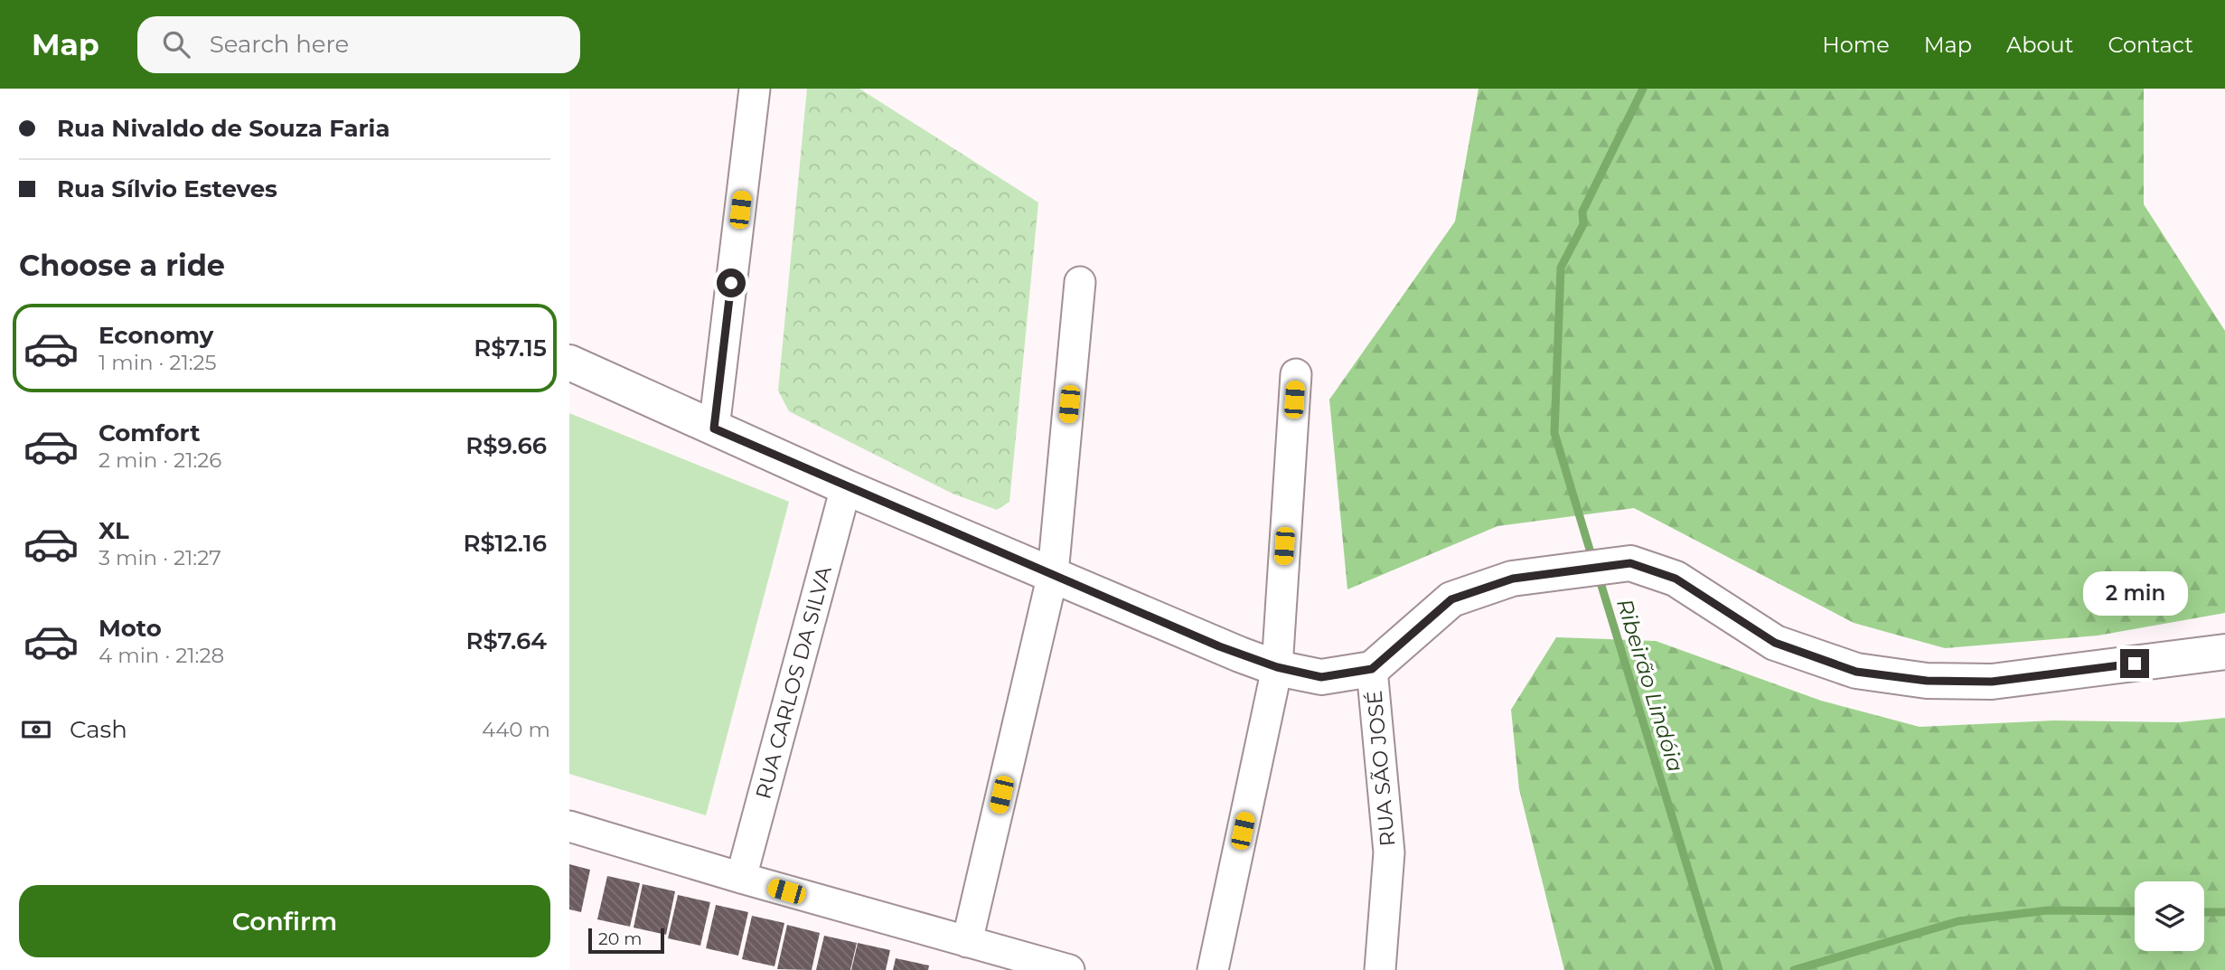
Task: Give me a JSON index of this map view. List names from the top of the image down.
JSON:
{
  "streets": {
    "street": ["RUA CARLOS DA SILVA", "RUA SÃO JOSÉ"]
  },
  "water": ["Ribeirão Lindóia"],
  "scale_bar": "20 m",
  "page": {
    "header": "Map",
    "search": "Search here",
    "nav": [
      "Home",
      "Map",
      "About",
      "Contact"
    ],
    "banner": ["Rua Nivaldo de Souza Faria", "Rua Sílvio Esteves"],
    "heading": "Choose a ride",
    "list": [
      {
        "name": "Economy",
        "note": "1 min · 21:25",
        "value": "R$7.15"
      },
      {
        "name": "Comfort",
        "note": "2 min · 21:26",
        "value": "R$9.66"
      },
      {
        "name": "XL",
        "note": "3 min · 21:27",
        "value": "R$12.16"
      },
      {
        "name": "Moto",
        "note": "4 min · 21:28",
        "value": "R$7.64"
      }
    ],
    "bubble": "2 min",
    "pay": ["Cash", "440 m"],
    "buttons": "Confirm",
    "scale": "20 m"
  }
}
